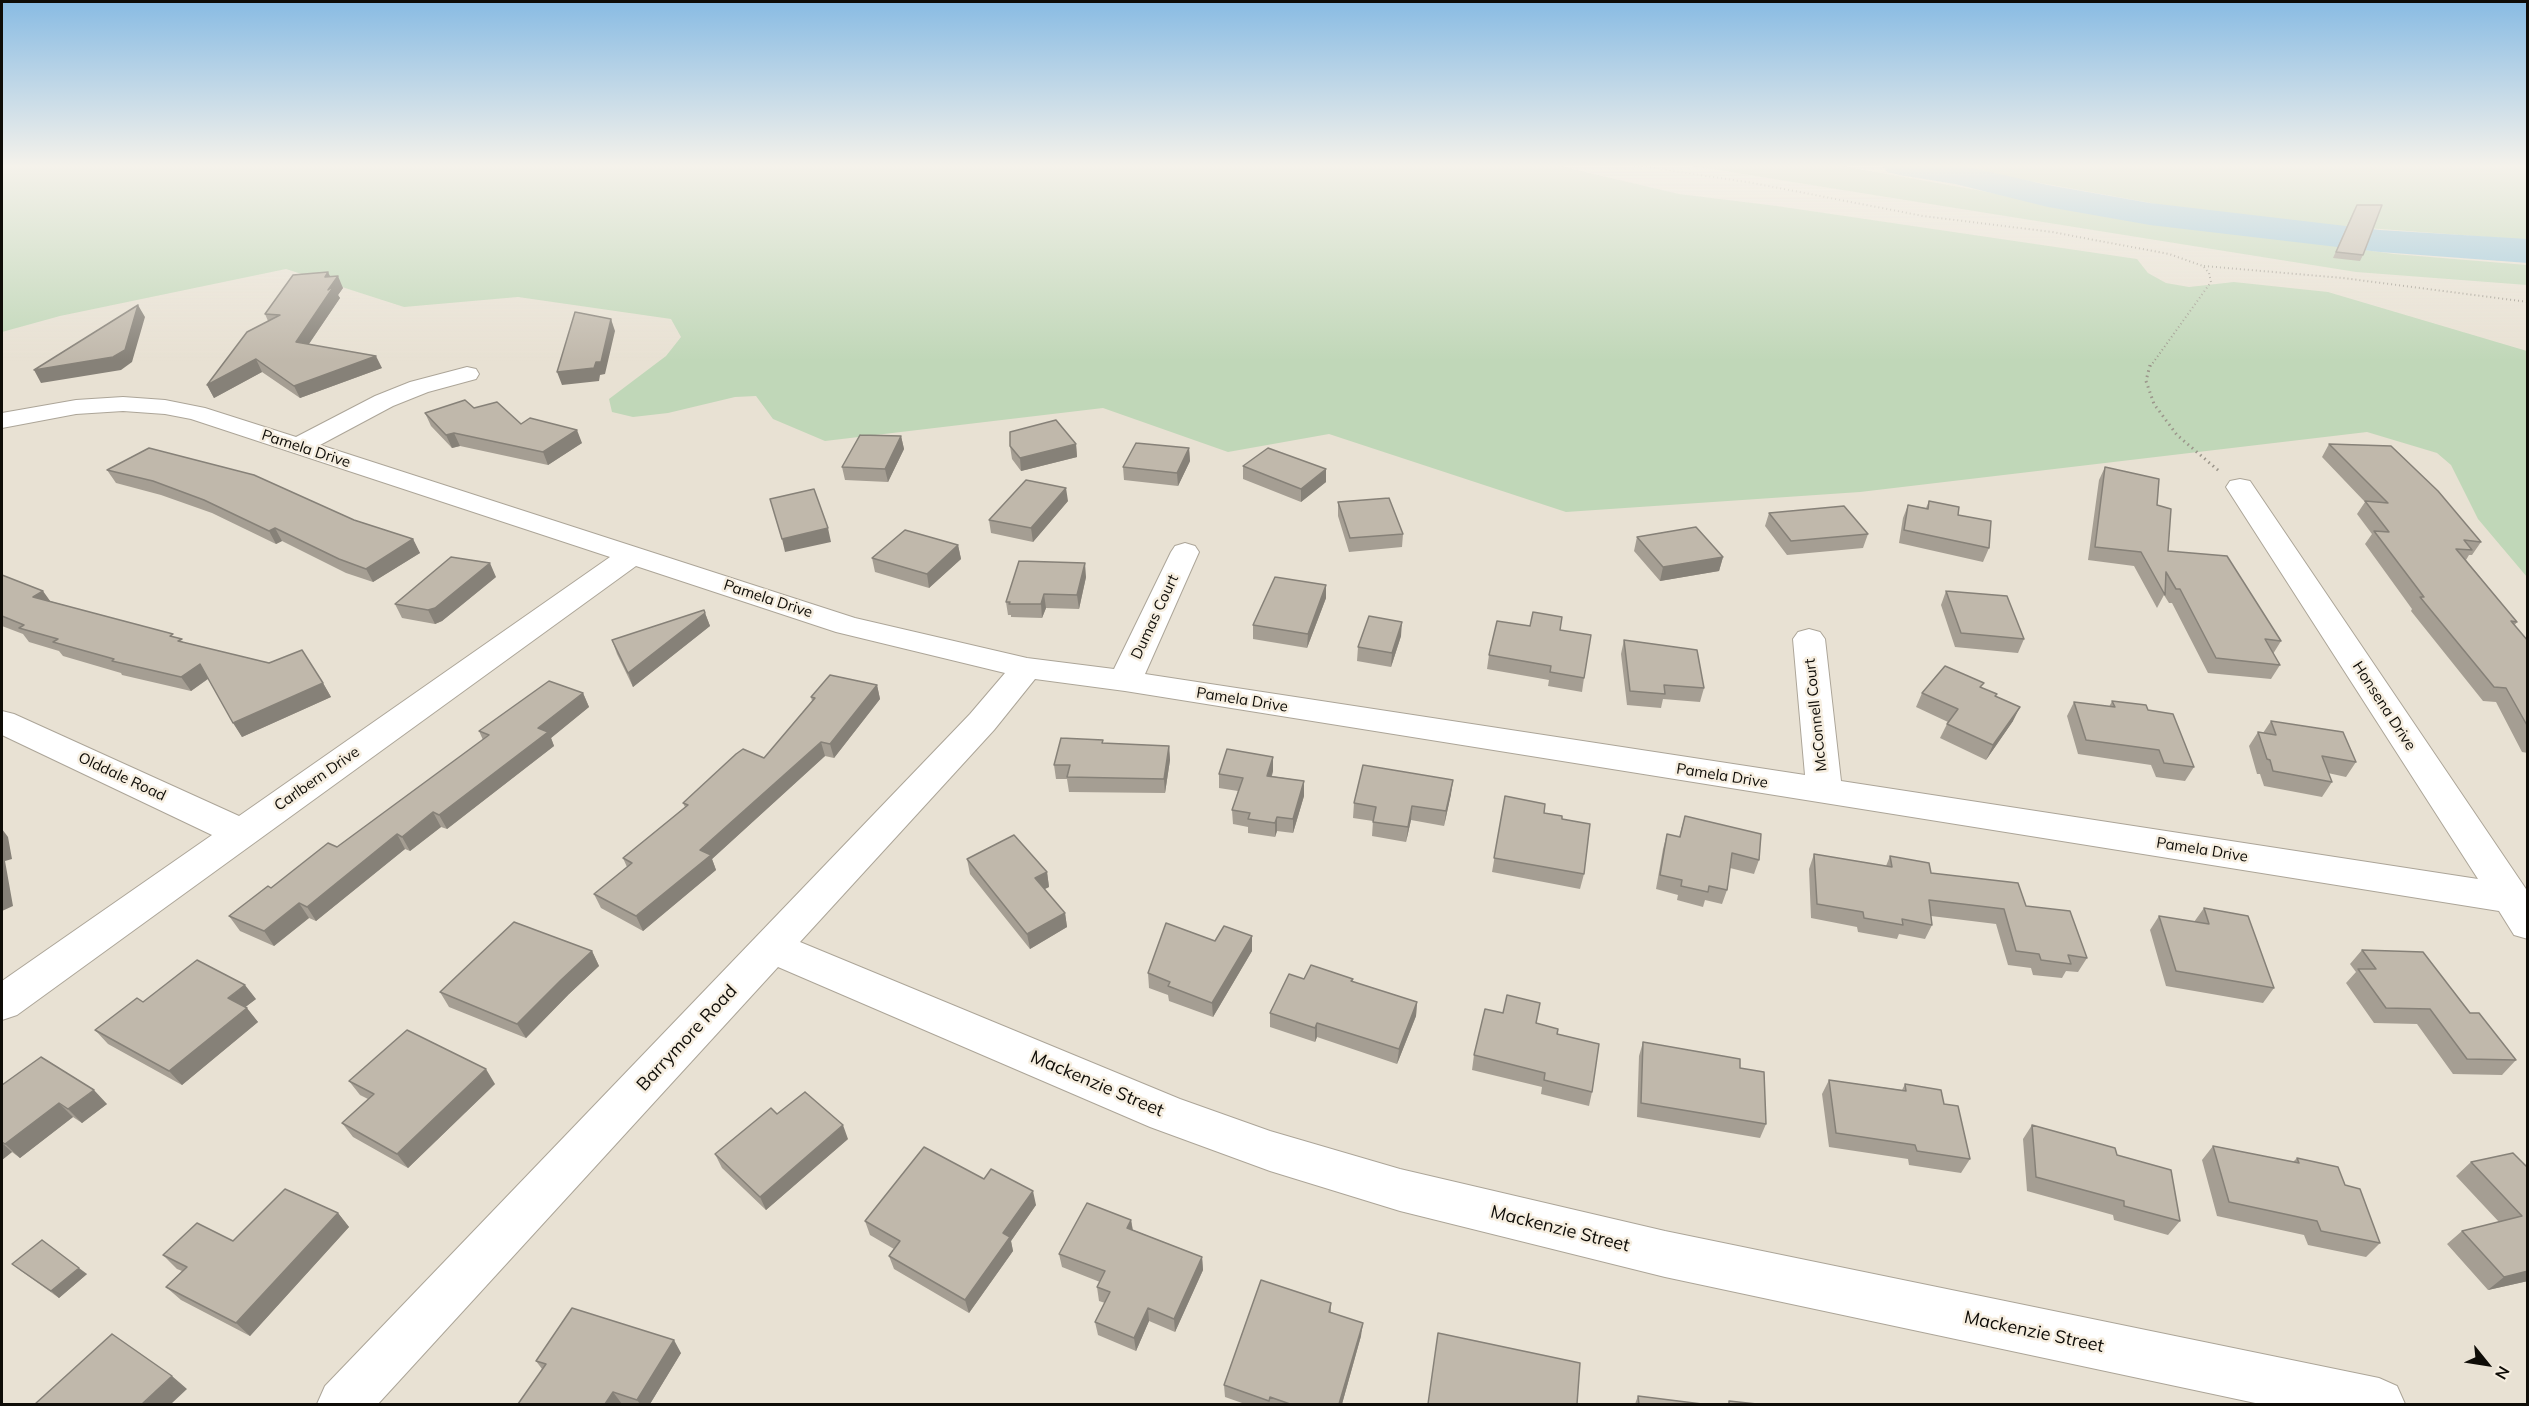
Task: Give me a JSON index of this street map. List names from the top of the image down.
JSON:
{
  "streets": {
    "street": [
      "Pamela Drive",
      "Dumas Court",
      "Honsena Drive",
      "McConnell Court",
      "Olddale Road",
      "Carlbern Drive",
      "Barrymore Road",
      "Mackenzie Street"
    ]
  },
  "crossings": [
    ["Pamela Drive", "Dumas Court"],
    ["Pamela Drive", "Honsena Drive"],
    ["Pamela Drive", "McConnell Court"],
    ["Pamela Drive", "Carlbern Drive"],
    ["Pamela Drive", "Barrymore Road"],
    ["Olddale Road", "Carlbern Drive"],
    ["Barrymore Road", "Mackenzie Street"]
  ],
  "north": "bottom right"
}
